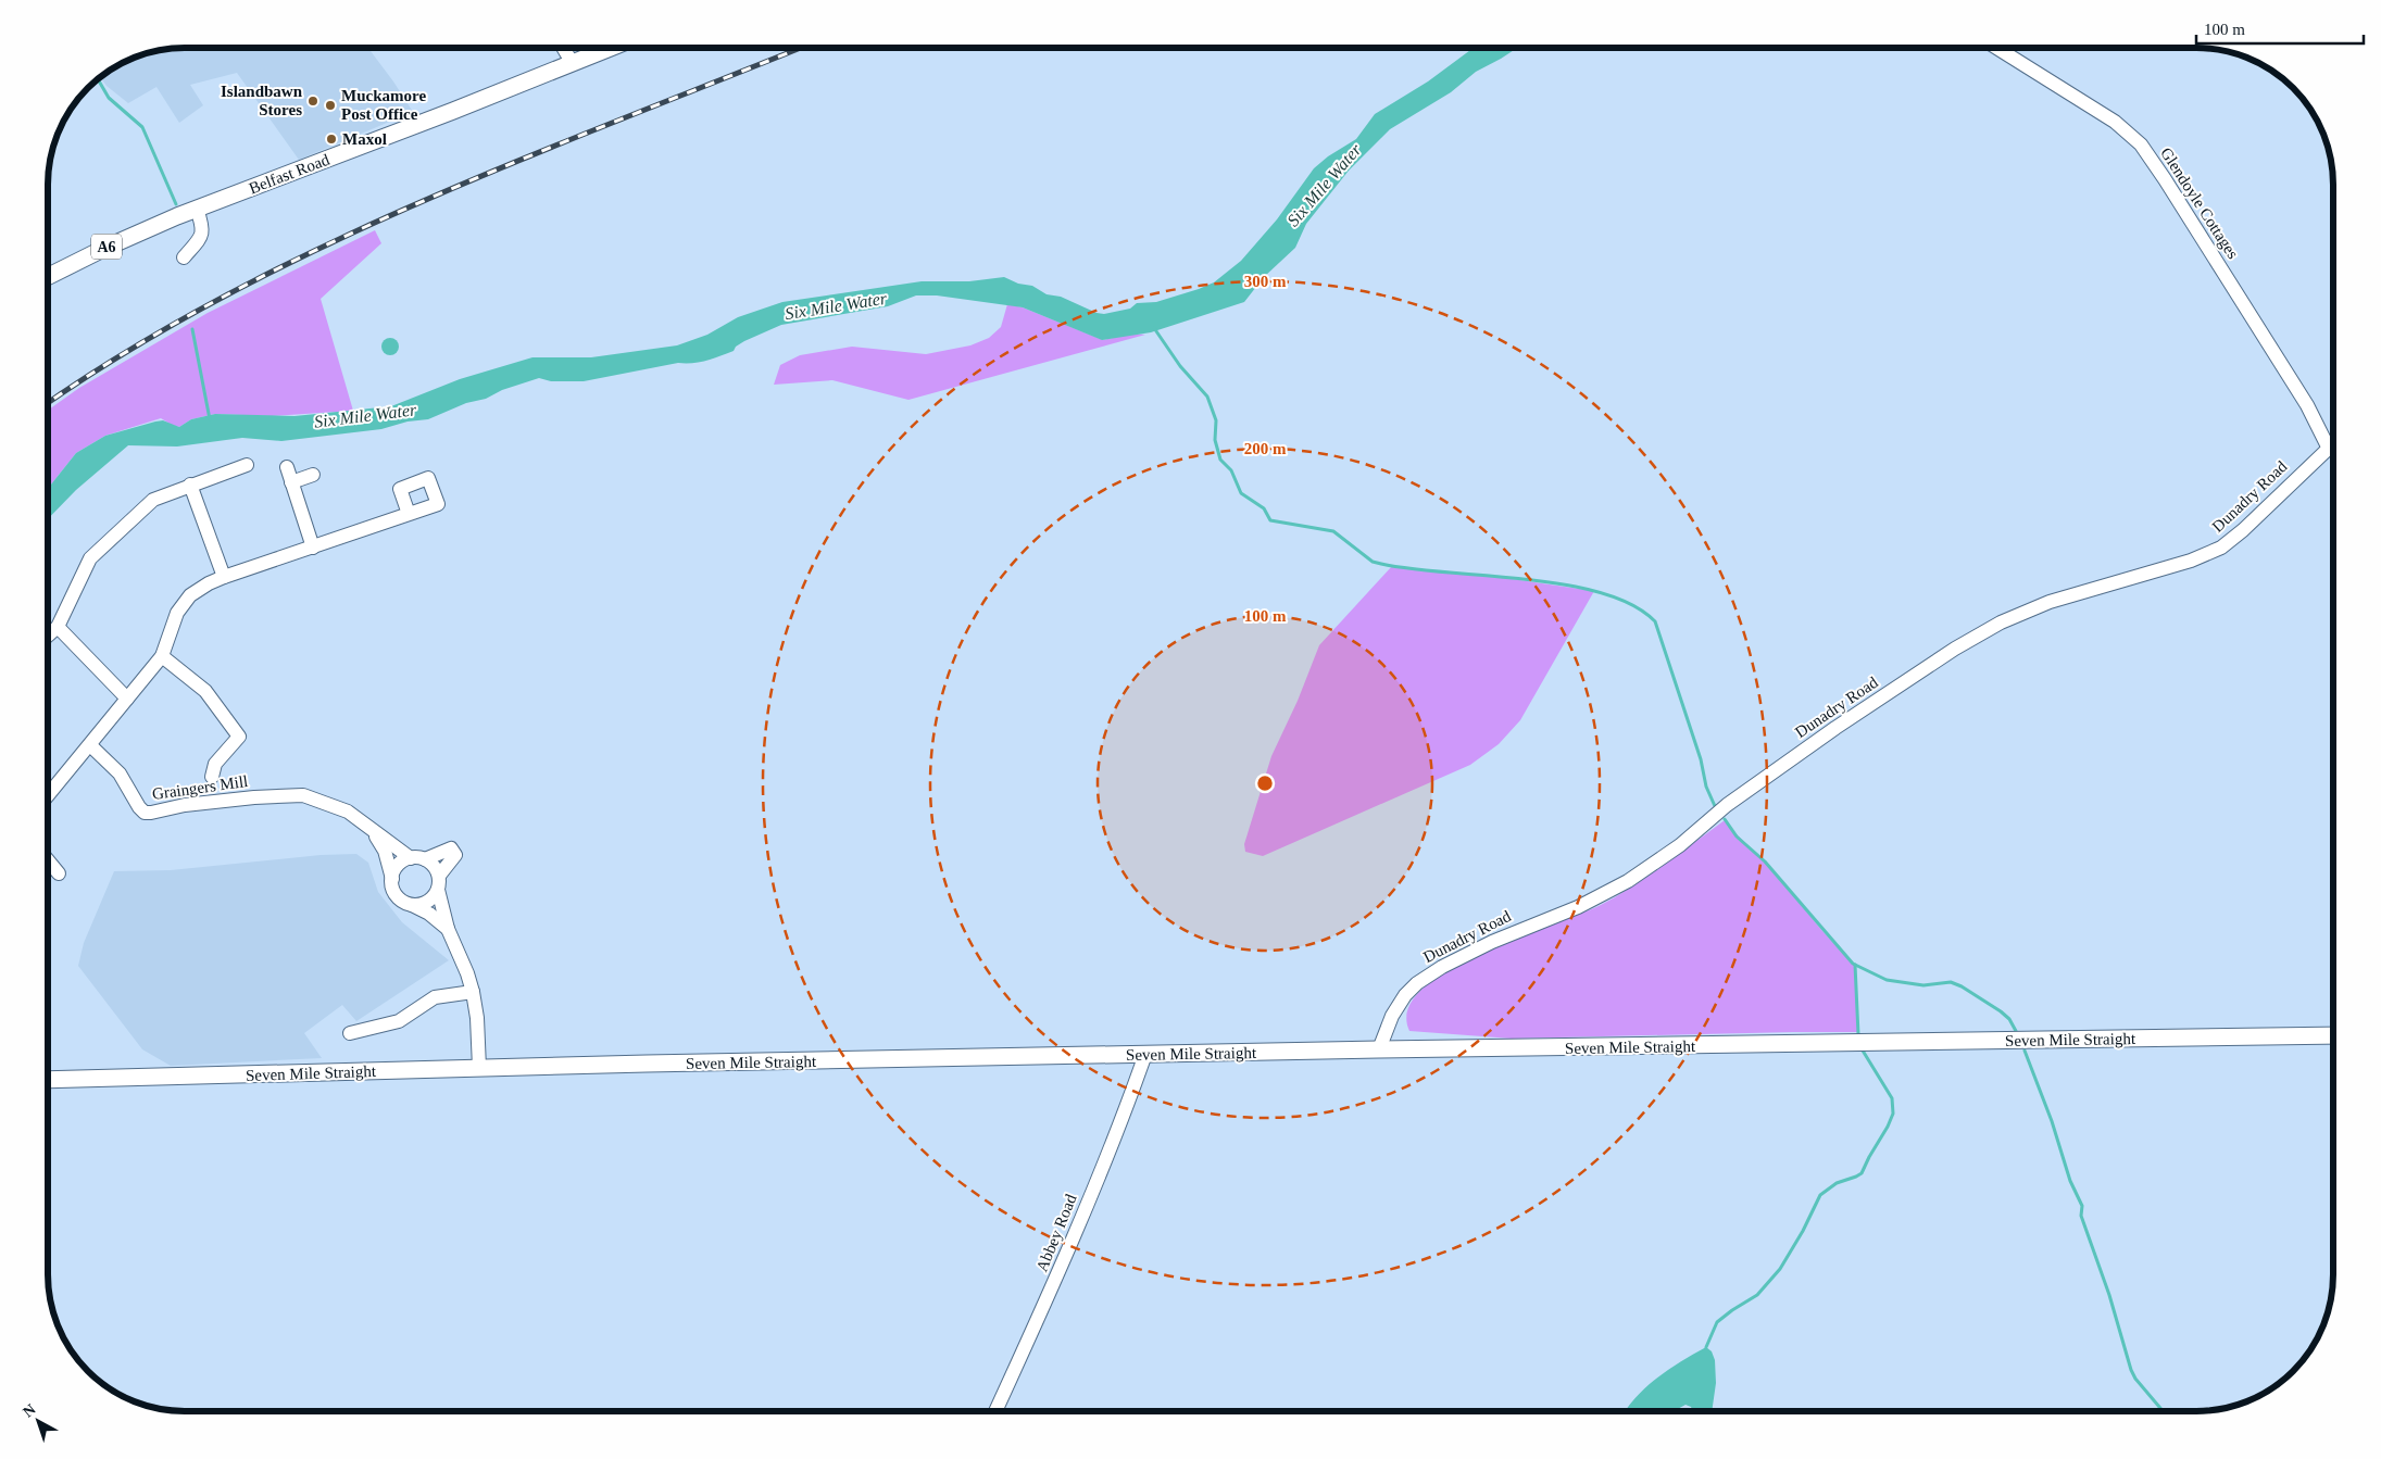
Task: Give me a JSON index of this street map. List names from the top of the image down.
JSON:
{
  "streets": {
    "main road": ["Belfast Road", "A6", "Seven Mile Straight"],
    "street": [
      "Glendoyle Cottages",
      "Dunadry Road",
      "Graingers Mill",
      "Abbey Road"
    ]
  },
  "crossings": [
    ["Glendoyle Cottages", "Dunadry Road"],
    ["Dunadry Road", "Seven Mile Straight"],
    ["Seven Mile Straight", "Abbey Road"]
  ],
  "water": ["Six Mile Water"],
  "places": ["Islandbawn Stores", "Muckamore Post Office", "Maxol"],
  "scale_bar": "100 m",
  "north": "top left",
  "rings": ["300 m", "200 m", "100 m"]
}
